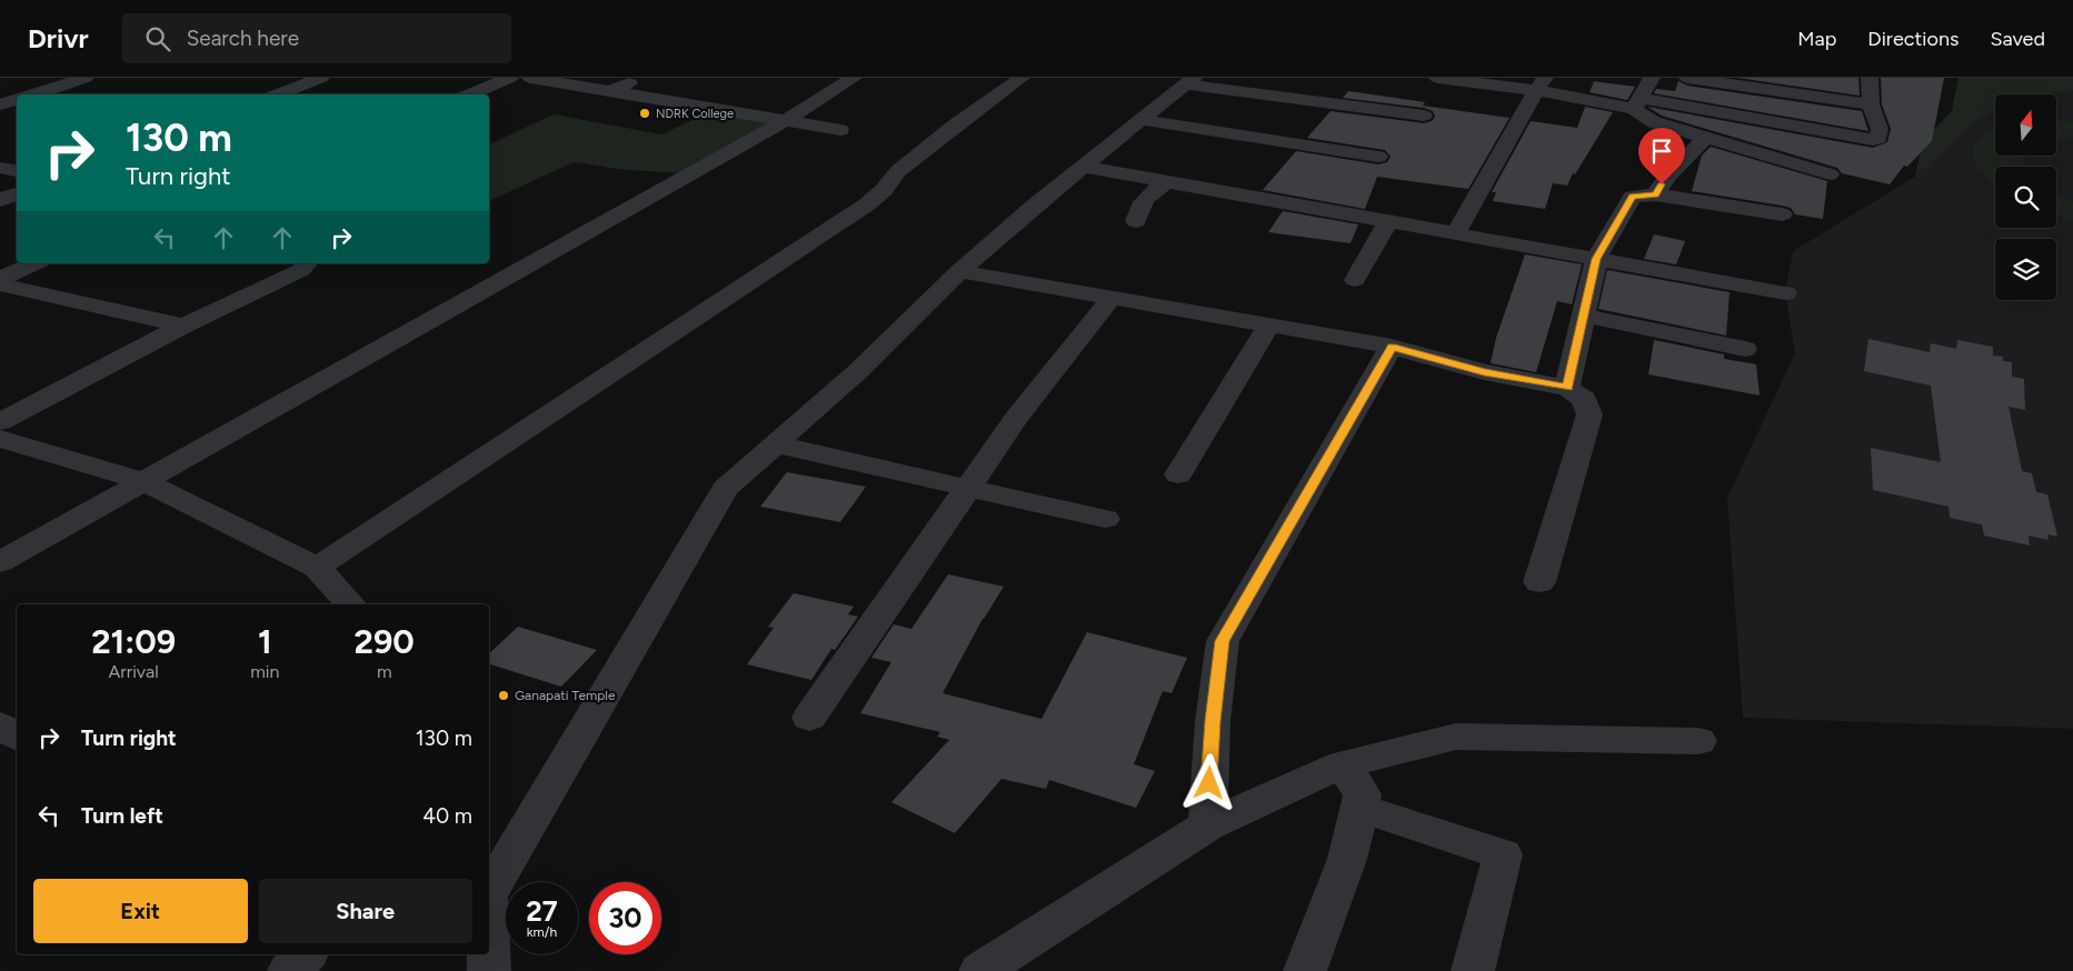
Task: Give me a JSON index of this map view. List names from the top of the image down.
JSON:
{
  "places": ["NDRK College", "Ganapati Temple"],
  "north": "top",
  "page": {
    "header": "Drivr",
    "search": "Search here",
    "nav": ["Map", "Directions", "Saved"],
    "turn": ["130 m", "Turn right"],
    "eta": [
      "21:09",
      "Arrival",
      "1",
      "min",
      "290",
      "m"
    ],
    "list": [
      {
        "name": "Turn right",
        "value": "130 m"
      },
      {
        "name": "Turn left",
        "value": "40 m"
      }
    ],
    "buttons": ["Exit", "Share"],
    "speed": "27 km/h",
    "limit": "30"
  }
}
